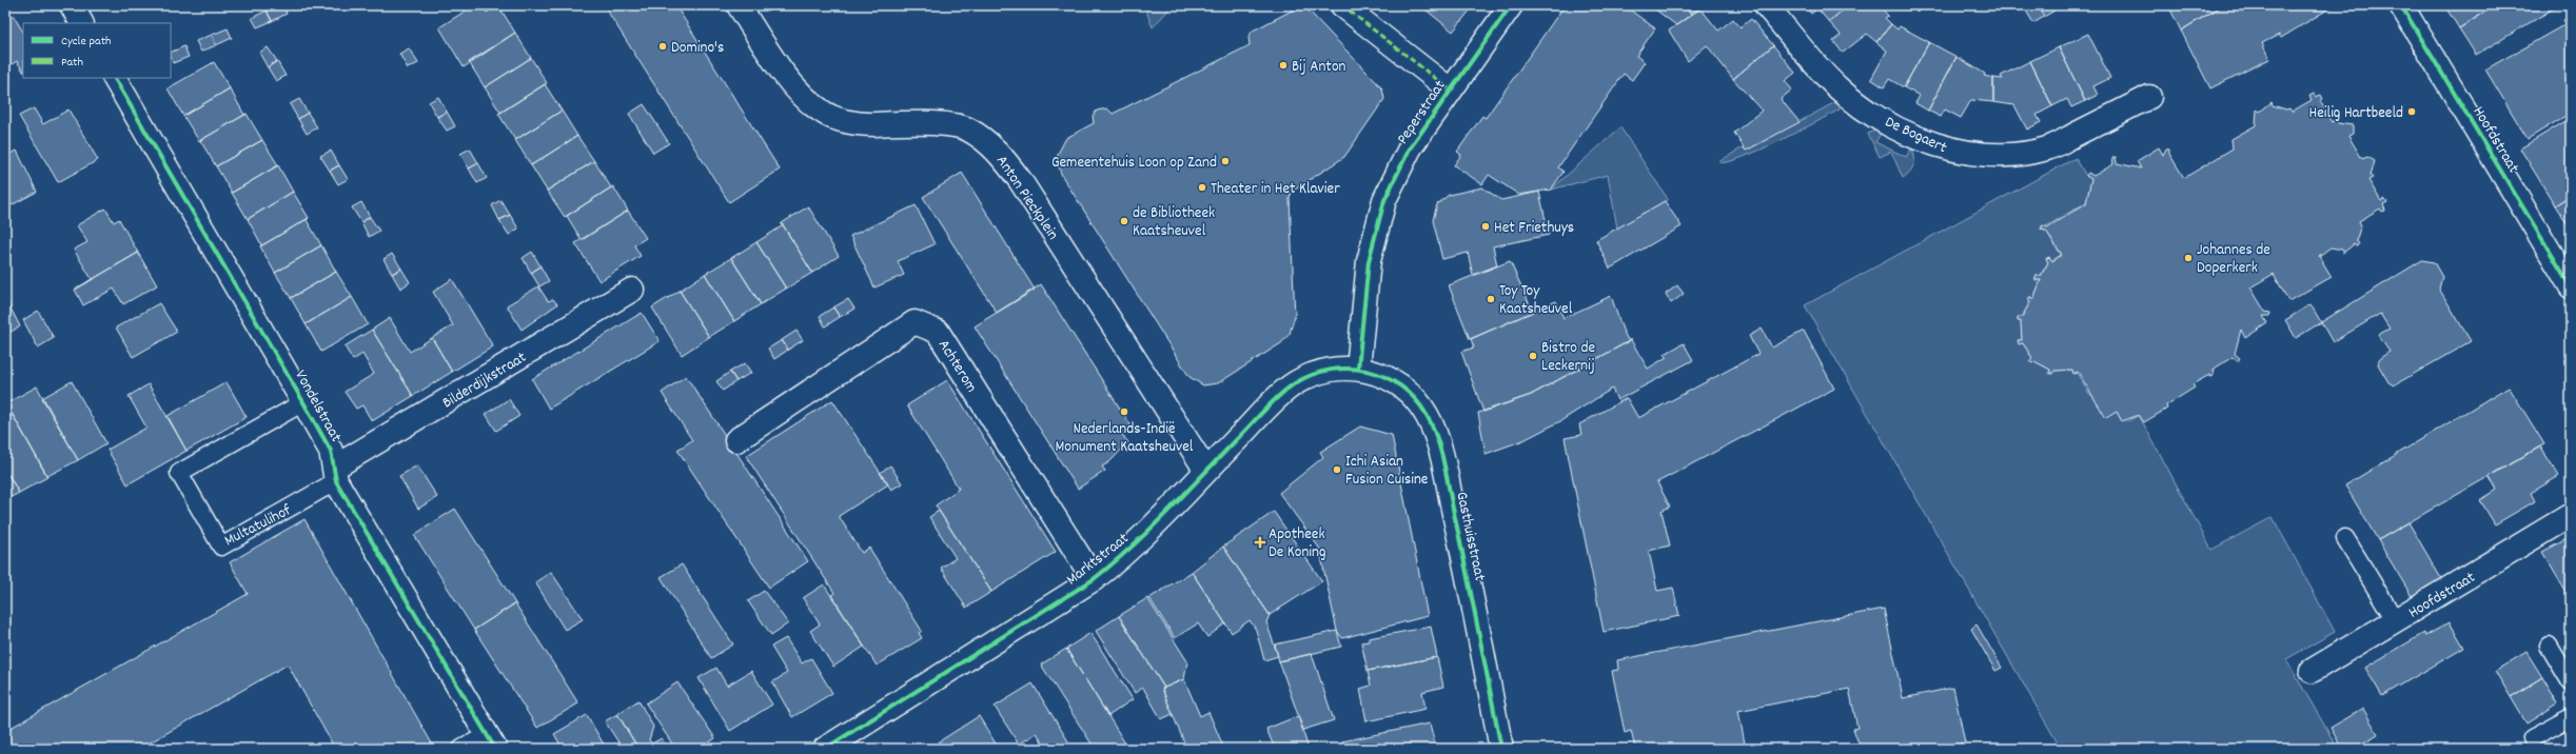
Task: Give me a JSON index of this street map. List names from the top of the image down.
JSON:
{
  "streets": {
    "street": [
      "Peperstraat",
      "De Bogaert",
      "Hoofdstraat",
      "Anton Pieckplein",
      "Achterom",
      "Bilderdijkstraat",
      "Vondelstraat",
      "Gasthuisstraat",
      "Marktstraat"
    ],
    "lane": ["Multatulihof"]
  },
  "crossings": [
    ["Peperstraat", "Gasthuisstraat"],
    ["Peperstraat", "Marktstraat"],
    ["Anton Pieckplein", "Marktstraat"],
    ["Achterom", "Marktstraat"],
    ["Bilderdijkstraat", "Vondelstraat"],
    ["Bilderdijkstraat", "Multatulihof"],
    ["Vondelstraat", "Multatulihof"],
    ["Gasthuisstraat", "Marktstraat"]
  ],
  "places": {
    "other": [
      "Domino's",
      "Bij Anton",
      "Heilig Hartbeeld",
      "Gemeentehuis Loon op Zand",
      "Theater in Het Klavier",
      "de Bibliotheek Kaatsheuvel",
      "Het Friethuys",
      "Johannes de Doperkerk",
      "Toy Toy Kaatsheuvel",
      "Bistro de Leckernij",
      "Nederlands-Indië Monument Kaatsheuvel",
      "Ichi Asian Fusion Cuisine"
    ],
    "health": ["Apotheek De Koning"]
  },
  "legend": ["Cycle path", "Path"]
}
